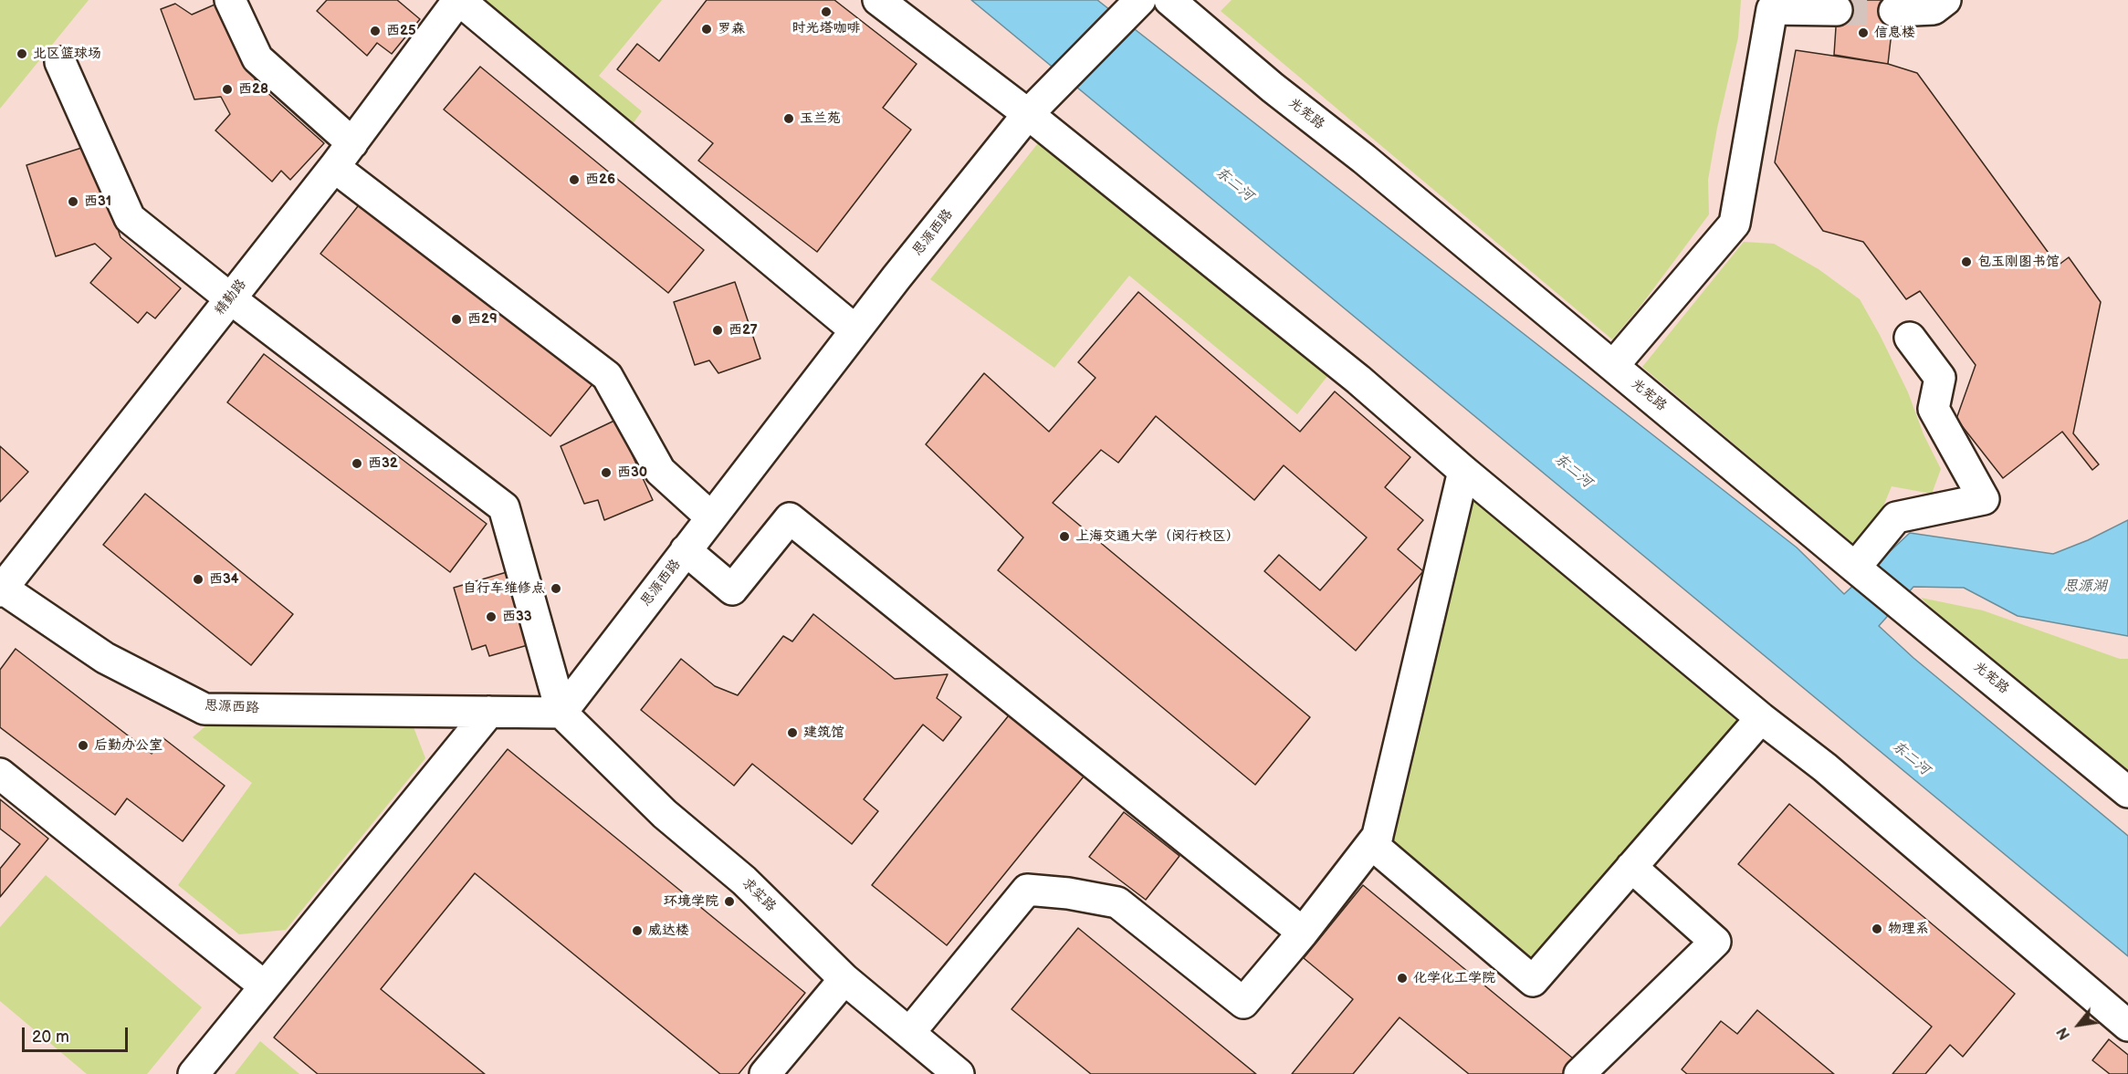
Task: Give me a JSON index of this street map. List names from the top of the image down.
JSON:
{
  "streets": {
    "street": [
      "光宪路",
      "思源西路",
      "精勤路",
      "求实路"
    ]
  },
  "crossings": [
    ["思源西路", "精勤路"],
    ["思源西路", "求实路"]
  ],
  "water": ["东二河", "思源湖"],
  "places": [
    "时光塔咖啡",
    "罗森",
    "西25",
    "信息楼",
    "北区篮球场",
    "西28",
    "玉兰苑",
    "西26",
    "西31",
    "包玉刚图书馆",
    "西29",
    "西27",
    "西32",
    "西30",
    "上海交通大学（闵行校区）",
    "西34",
    "自行车维修点",
    "西33",
    "建筑馆",
    "后勤办公室",
    "环境学院",
    "物理系",
    "威达楼",
    "化学化工学院"
  ],
  "scale_bar": "20 m",
  "north": "bottom left"
}
